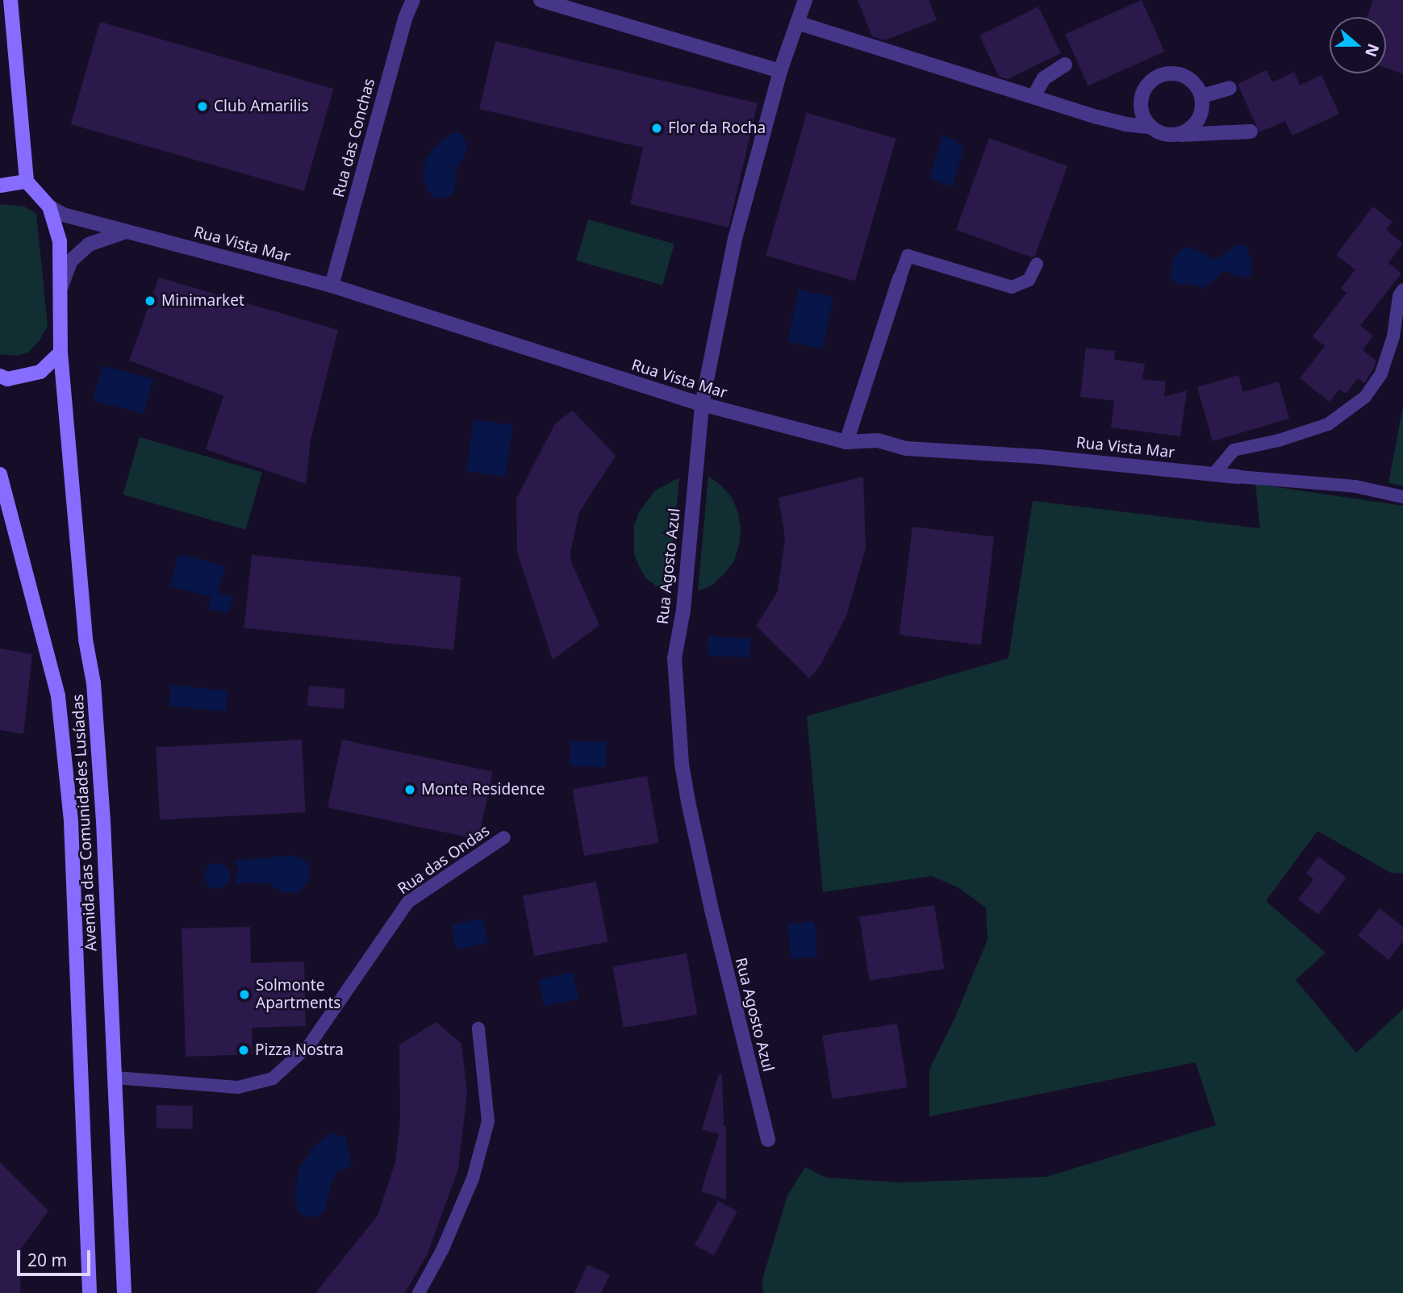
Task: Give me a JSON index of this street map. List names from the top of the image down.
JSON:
{
  "streets": {
    "main road": ["Avenida das Comunidades Lusíadas"],
    "street": ["Rua das Conchas", "Rua Vista Mar", "Rua Agosto Azul"],
    "lane": ["Rua das Ondas"]
  },
  "crossings": [
    ["Rua das Conchas", "Rua Vista Mar"],
    ["Rua Vista Mar", "Rua Agosto Azul"],
    ["Rua Vista Mar", "Avenida das Comunidades Lusíadas"],
    ["Avenida das Comunidades Lusíadas", "Rua das Ondas"]
  ],
  "places": [
    "Club Amarilis",
    "Flor da Rocha",
    "Minimarket",
    "Monte Residence",
    "Solmonte Apartments",
    "Pizza Nostra"
  ],
  "scale_bar": "20 m",
  "north": "right"
}
